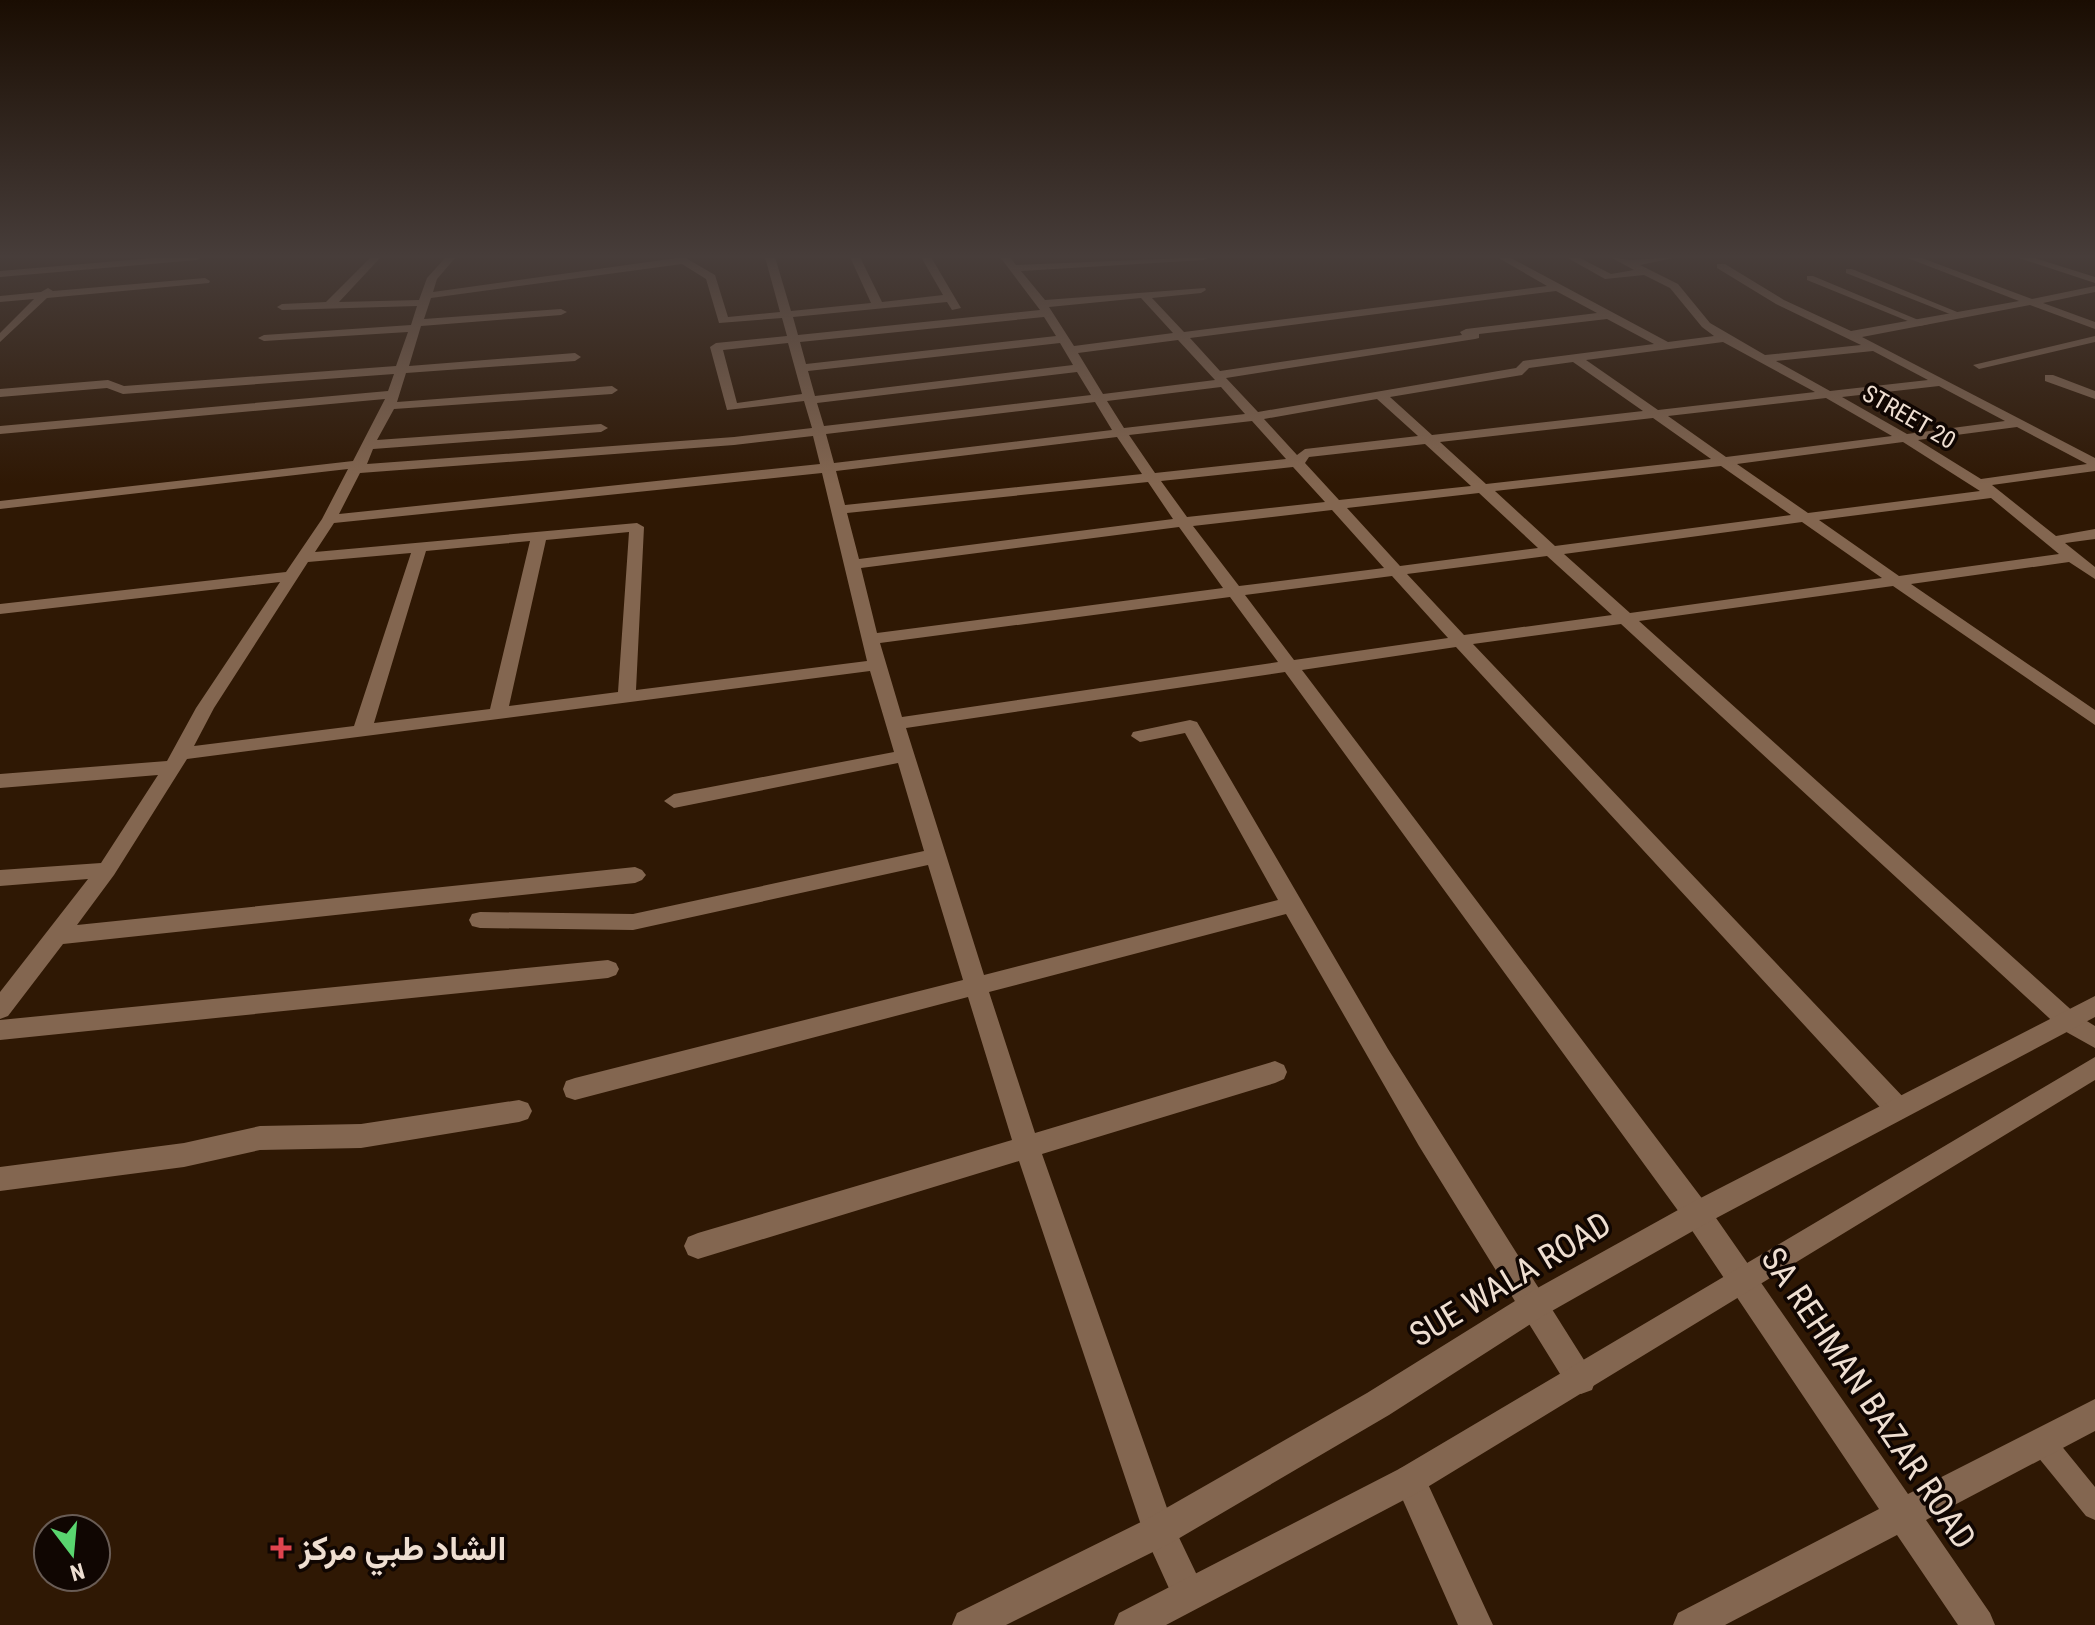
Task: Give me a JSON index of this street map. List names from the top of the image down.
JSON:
{
  "streets": {
    "street": ["STREET 20", "SUE WALA ROAD", "SA REHMAN BAZAR ROAD"]
  },
  "crossings": [
    ["SUE WALA ROAD", "SA REHMAN BAZAR ROAD"]
  ],
  "places": {
    "health": ["الشاد طبي مرکز"]
  },
  "north": "bottom"
}
